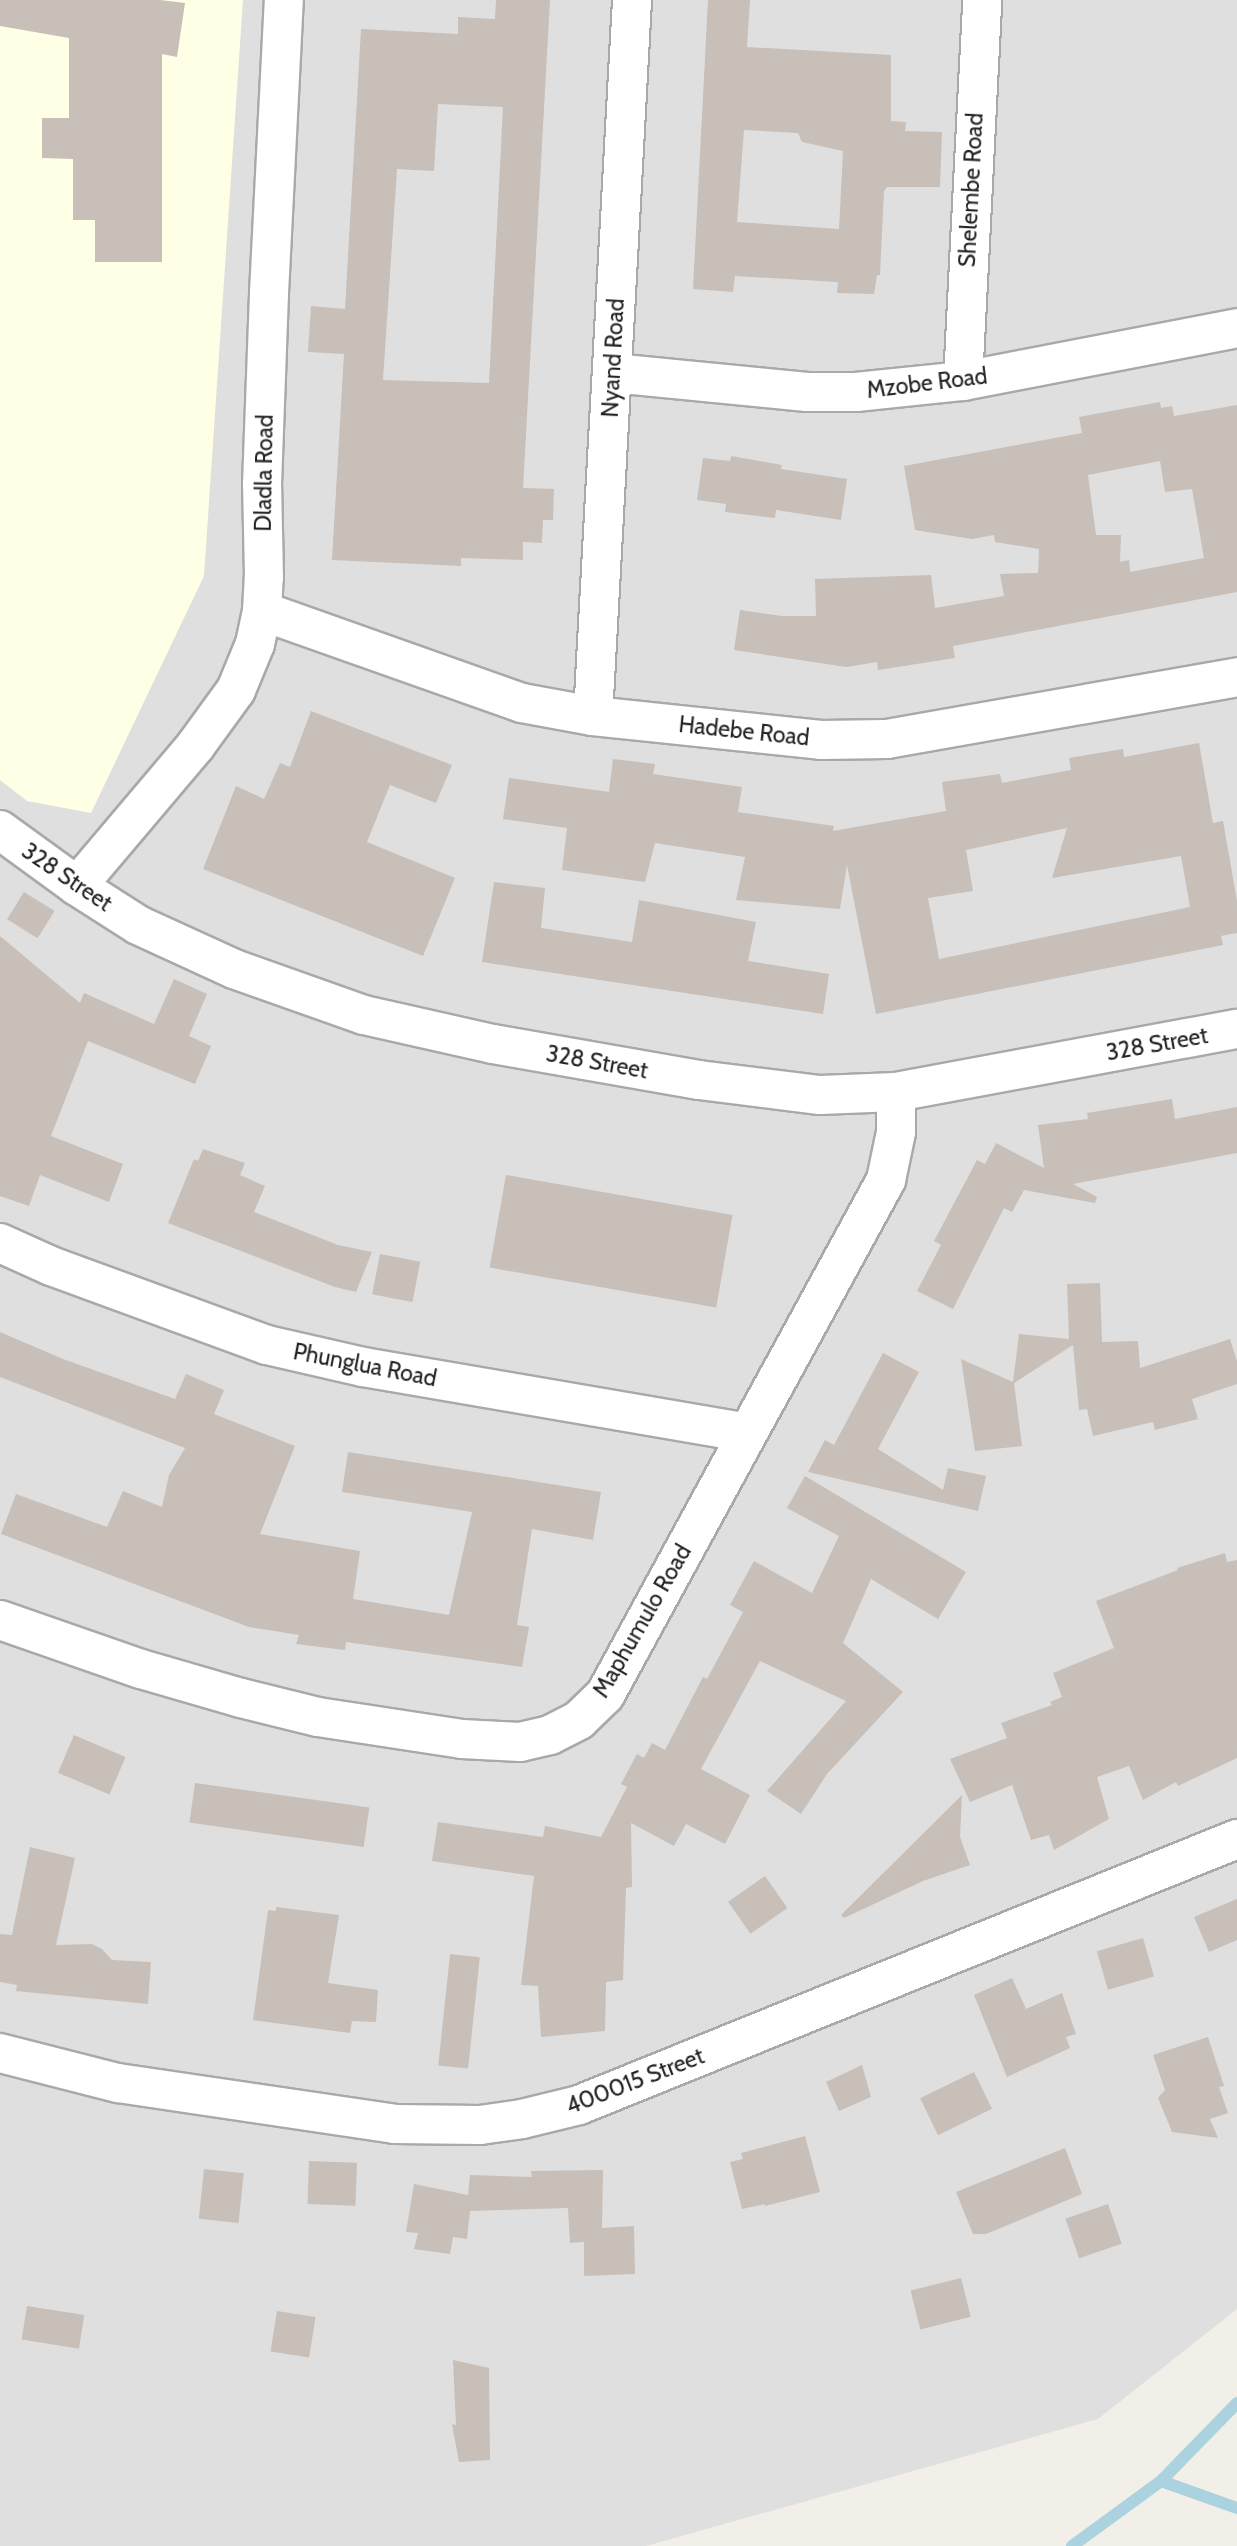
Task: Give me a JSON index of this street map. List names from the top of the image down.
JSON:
{
  "streets": {
    "street": [
      "Shelembe Road",
      "Nyand Road",
      "Mzobe Road",
      "Dladla Road",
      "Hadebe Road",
      "328 Street",
      "Phunglua Road",
      "Maphumulo Road",
      "400015 Street"
    ]
  },
  "crossings": [
    ["Shelembe Road", "Mzobe Road"],
    ["Nyand Road", "Mzobe Road"],
    ["Nyand Road", "Hadebe Road"],
    ["Dladla Road", "Hadebe Road"],
    ["Dladla Road", "328 Street"],
    ["328 Street", "Maphumulo Road"],
    ["Phunglua Road", "Maphumulo Road"]
  ]
}
